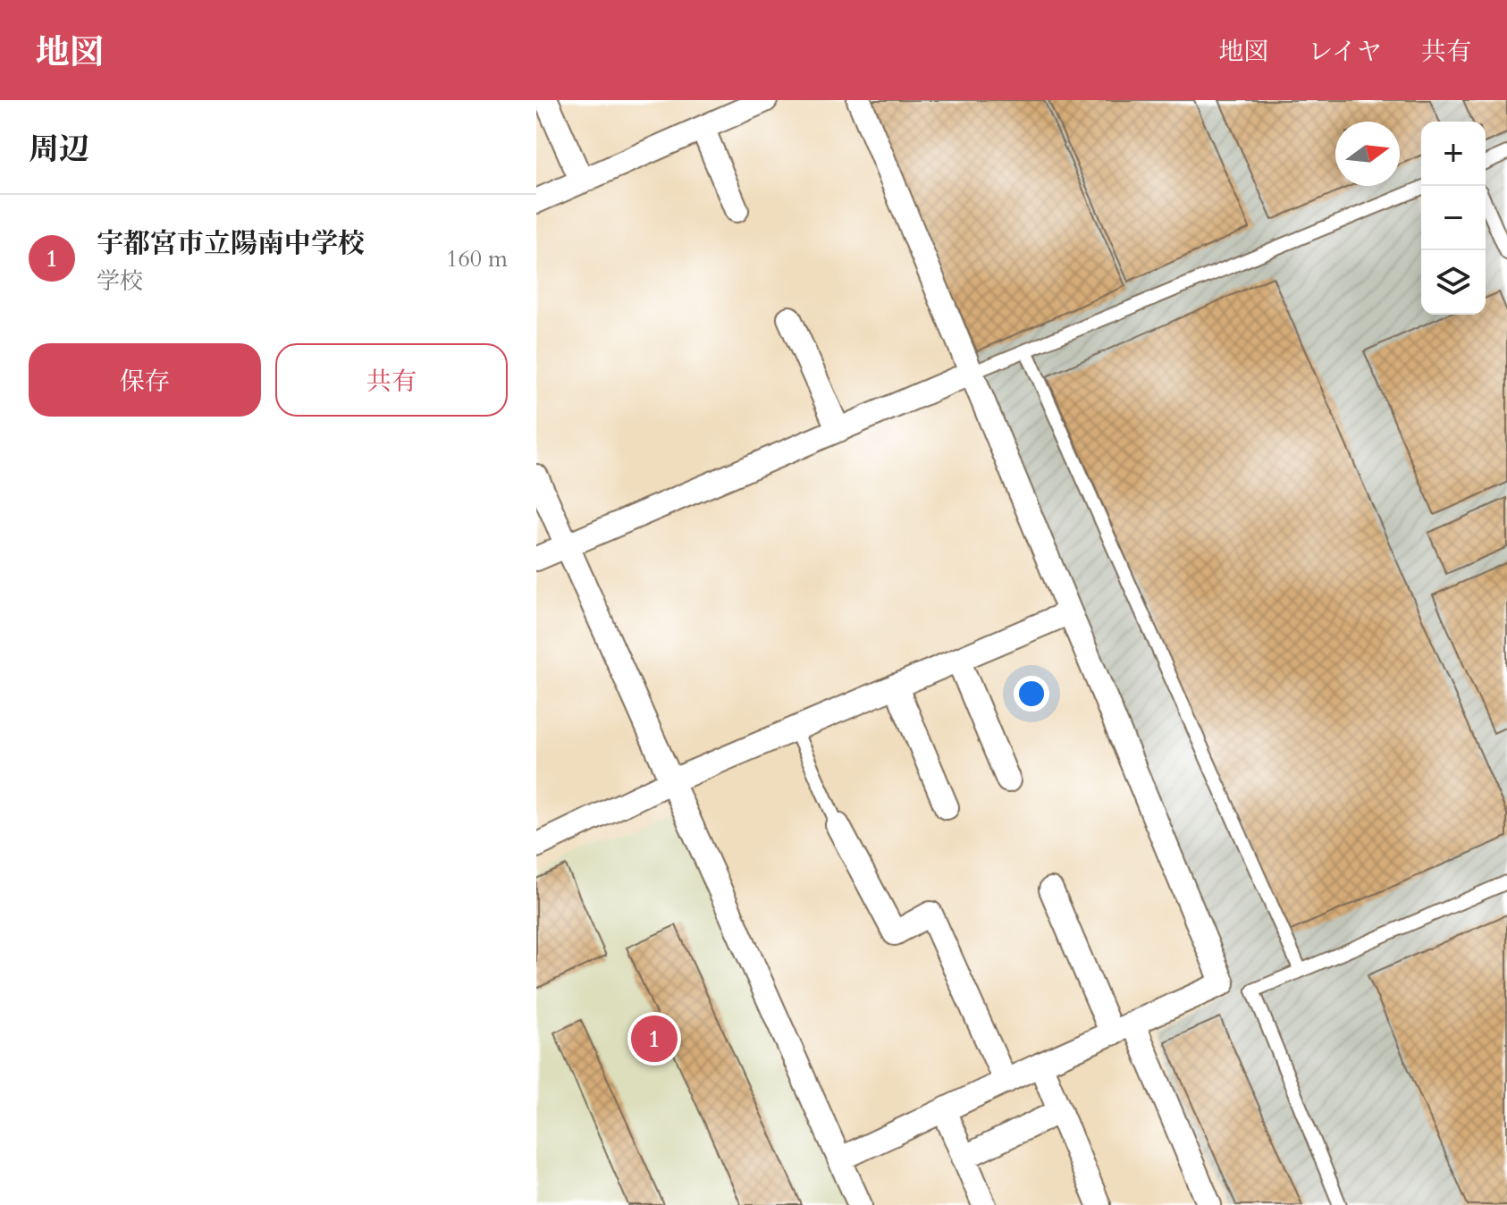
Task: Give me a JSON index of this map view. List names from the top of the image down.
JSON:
{
  "north": "right",
  "page": {
    "header": "地図",
    "nav": ["地図", "レイヤ", "共有"],
    "heading": "周辺",
    "map_buttons": ["+", "−"],
    "list": [
      {
        "mark": "1",
        "name": "宇都宮市立陽南中学校",
        "note": "学校",
        "value": "160 m"
      }
    ],
    "buttons": ["保存", "共有"],
    "pins": "1"
  }
}
